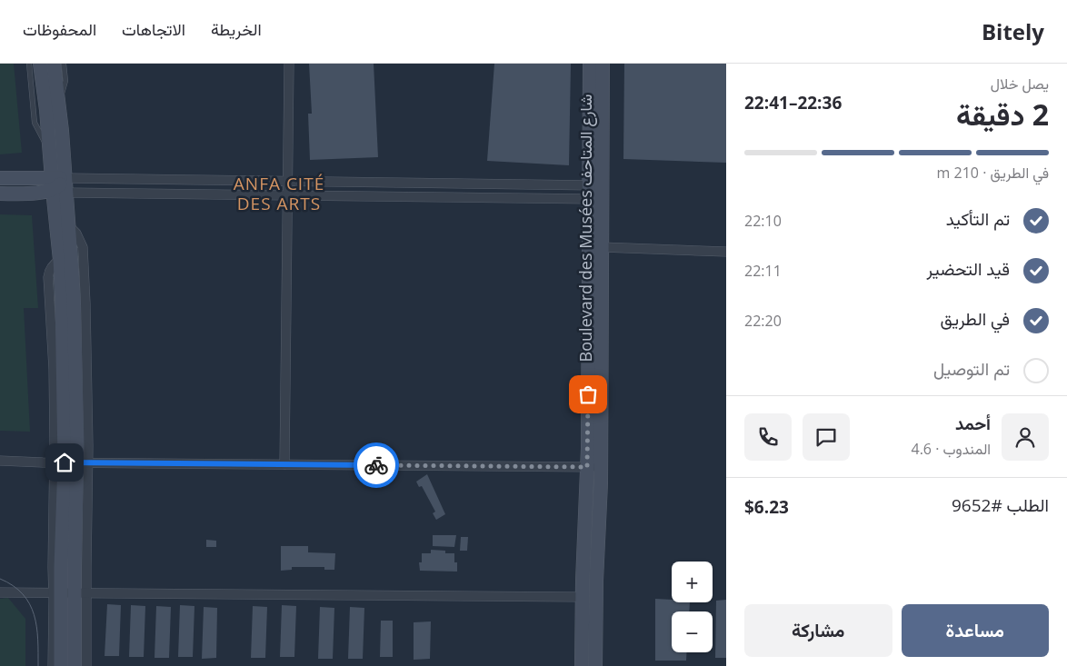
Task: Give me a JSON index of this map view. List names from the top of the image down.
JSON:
{
  "streets": {
    "street": ["Boulevard des Musées شارع المتاحف"]
  },
  "districts": ["ANFA CITÉ DES ARTS"],
  "page": {
    "header": "Bitely",
    "nav": ["الخريطة", "الاتجاهات", "المحفوظات"],
    "heading": ["2 دقيقة", "يصل خلال", "22:36–22:41"],
    "panel": [
      "أحمد",
      "المندوب · 4.6",
      "الطلب #9652",
      "$6.23"
    ],
    "bar": "في الطريق · 210 m",
    "list": [
      ["تم التأكيد", "22:10"],
      ["قيد التحضير", "22:11"],
      ["في الطريق", "22:20"],
      "تم التوصيل"
    ],
    "map_buttons": ["+", "−"],
    "buttons": ["مساعدة", "مشاركة"]
  }
}
